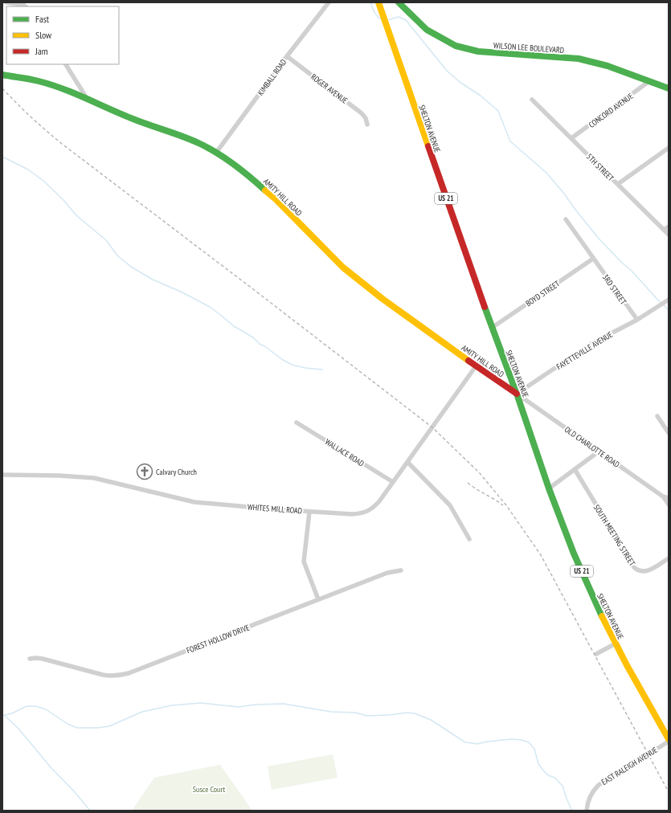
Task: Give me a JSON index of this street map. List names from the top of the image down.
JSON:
{
  "streets": {
    "street": [
      "WILSON LEE BOULEVARD",
      "KIMBALL ROAD",
      "ROGER AVENUE",
      "CONCORD AVENUE",
      "SHELTON AVENUE",
      "5TH STREET",
      "AMITY HILL ROAD",
      "US 21",
      "3RD STREET",
      "BOYD STREET",
      "FAYETTEVILLE AVENUE",
      "OLD CHARLOTTE ROAD",
      "WALLACE ROAD",
      "WHITES MILL ROAD",
      "SOUTH MEETING STREET",
      "FOREST HOLLOW DRIVE",
      "EAST RALEIGH AVENUE"
    ]
  },
  "crossings": [
    ["WILSON LEE BOULEVARD", "CONCORD AVENUE"],
    ["KIMBALL ROAD", "ROGER AVENUE"],
    ["KIMBALL ROAD", "AMITY HILL ROAD"],
    ["CONCORD AVENUE", "5TH STREET"],
    ["SHELTON AVENUE", "AMITY HILL ROAD"],
    ["SHELTON AVENUE", "BOYD STREET"],
    ["SHELTON AVENUE", "FAYETTEVILLE AVENUE"],
    ["SHELTON AVENUE", "OLD CHARLOTTE ROAD"],
    ["SHELTON AVENUE", "EAST RALEIGH AVENUE"],
    ["AMITY HILL ROAD", "FAYETTEVILLE AVENUE"],
    ["AMITY HILL ROAD", "OLD CHARLOTTE ROAD"],
    ["AMITY HILL ROAD", "WHITES MILL ROAD"],
    ["3RD STREET", "BOYD STREET"],
    ["3RD STREET", "FAYETTEVILLE AVENUE"],
    ["FAYETTEVILLE AVENUE", "OLD CHARLOTTE ROAD"],
    ["WALLACE ROAD", "WHITES MILL ROAD"]
  ],
  "parks": ["Susce Court"],
  "places": {
    "church": ["Calvary Church"]
  },
  "legend": ["Fast", "Slow", "Jam"]
}
